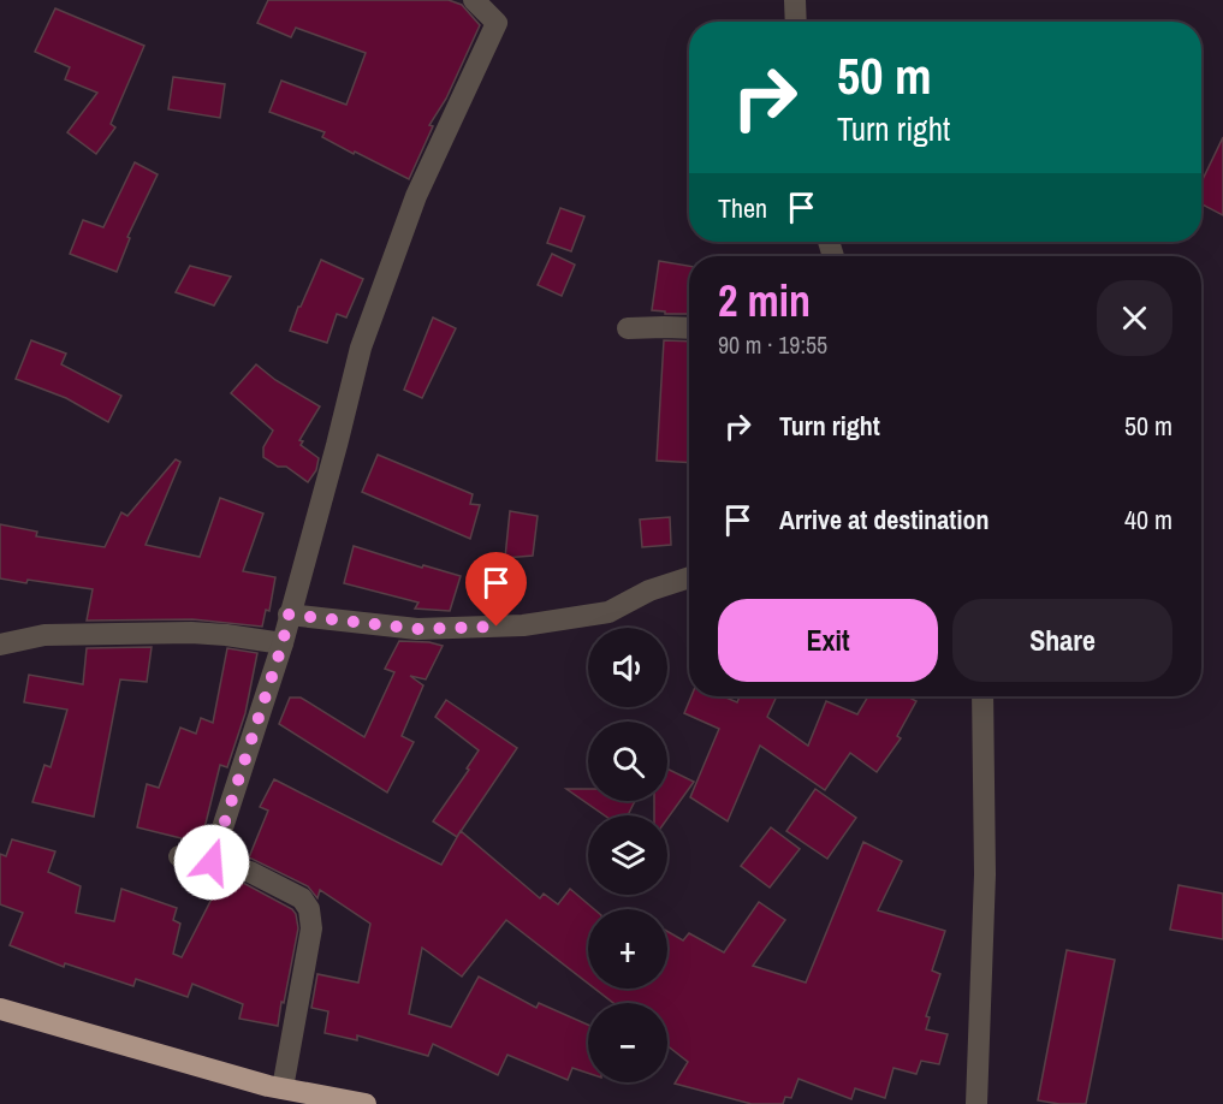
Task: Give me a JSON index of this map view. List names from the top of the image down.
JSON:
{
  "page": {
    "turn": ["50 m", "Turn right"],
    "then": "Then",
    "heading": ["2 min", "90 m · 19:55"],
    "list": [
      {
        "name": "Turn right",
        "value": "50 m"
      },
      {
        "name": "Arrive at destination",
        "value": "40 m"
      }
    ],
    "buttons": ["Exit", "Share"],
    "map_buttons": ["+", "−"]
  }
}
